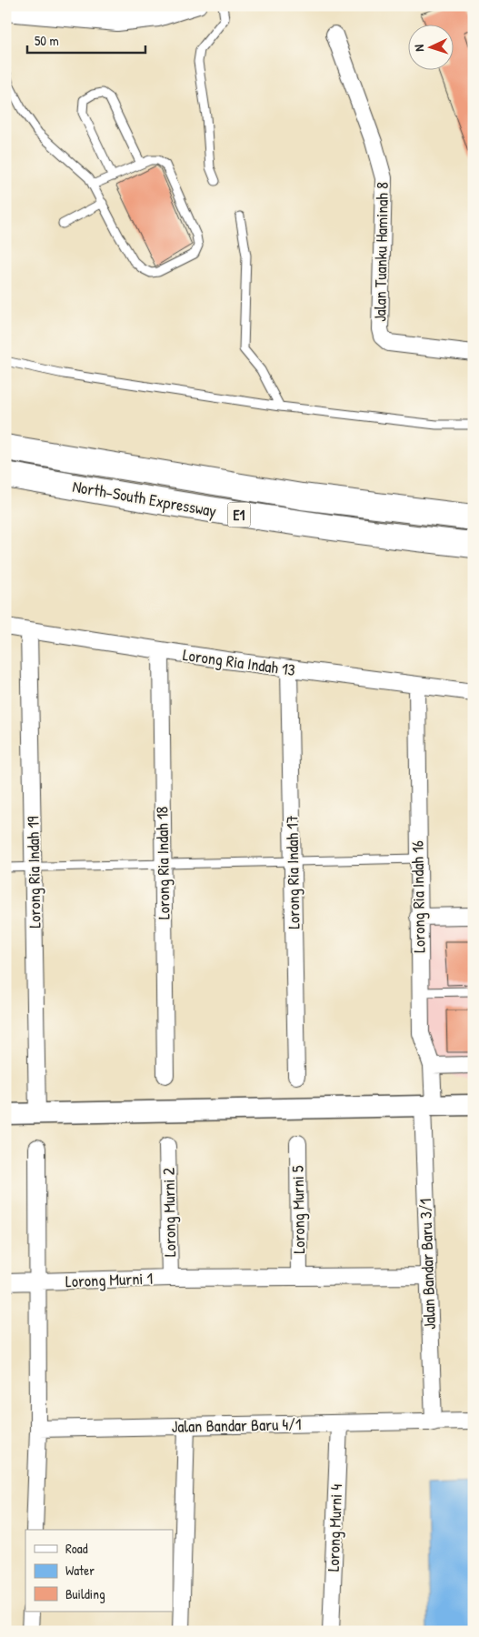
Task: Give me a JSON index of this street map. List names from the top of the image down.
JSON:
{
  "streets": {
    "highway": ["North–South Expressway", "E1"],
    "street": [
      "Jalan Tuanku Haminah 8",
      "Lorong Ria Indah 13",
      "Lorong Ria Indah 18",
      "Lorong Ria Indah 19",
      "Lorong Ria Indah 17",
      "Lorong Ria Indah 16",
      "Lorong Murni 5",
      "Lorong Murni 2",
      "Jalan Bandar Baru 3/1",
      "Lorong Murni 1",
      "Jalan Bandar Baru 4/1",
      "Lorong Murni 4"
    ]
  },
  "crossings": [
    ["Lorong Ria Indah 13", "Lorong Ria Indah 18"],
    ["Lorong Ria Indah 13", "Lorong Ria Indah 19"],
    ["Lorong Ria Indah 13", "Lorong Ria Indah 17"],
    ["Lorong Ria Indah 13", "Lorong Ria Indah 16"],
    ["Lorong Ria Indah 16", "Jalan Bandar Baru 3/1"],
    ["Lorong Murni 5", "Lorong Murni 1"],
    ["Lorong Murni 2", "Lorong Murni 1"],
    ["Jalan Bandar Baru 3/1", "Lorong Murni 1"],
    ["Jalan Bandar Baru 3/1", "Jalan Bandar Baru 4/1"],
    ["Jalan Bandar Baru 4/1", "Lorong Murni 4"]
  ],
  "legend": ["Road", "Water", "Building"],
  "scale_bar": "50 m",
  "north": "left"
}
